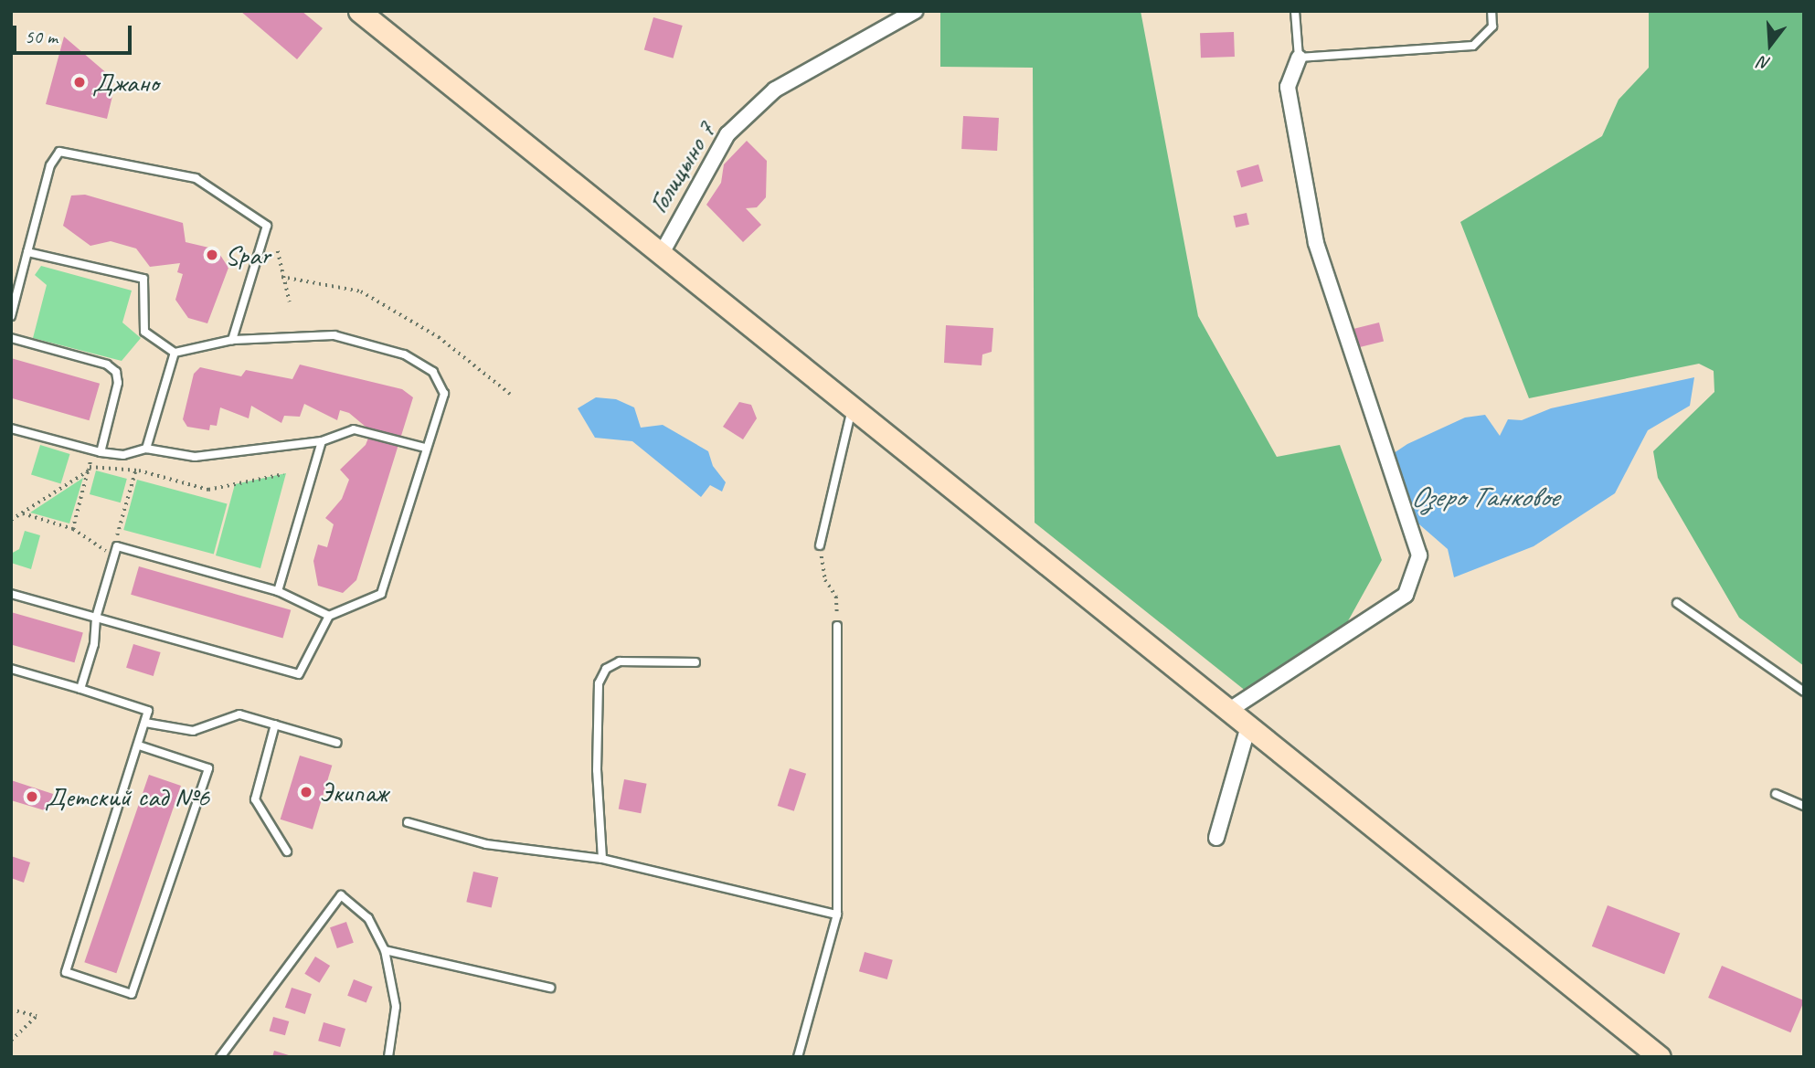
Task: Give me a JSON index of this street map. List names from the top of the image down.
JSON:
{
  "streets": {
    "street": ["Голицыно 7"]
  },
  "water": ["Озеро Танковое"],
  "places": [
    "Джано",
    "Spar",
    "Экипаж",
    "Детский сад №6"
  ],
  "scale_bar": "50 m",
  "north": "bottom"
}
